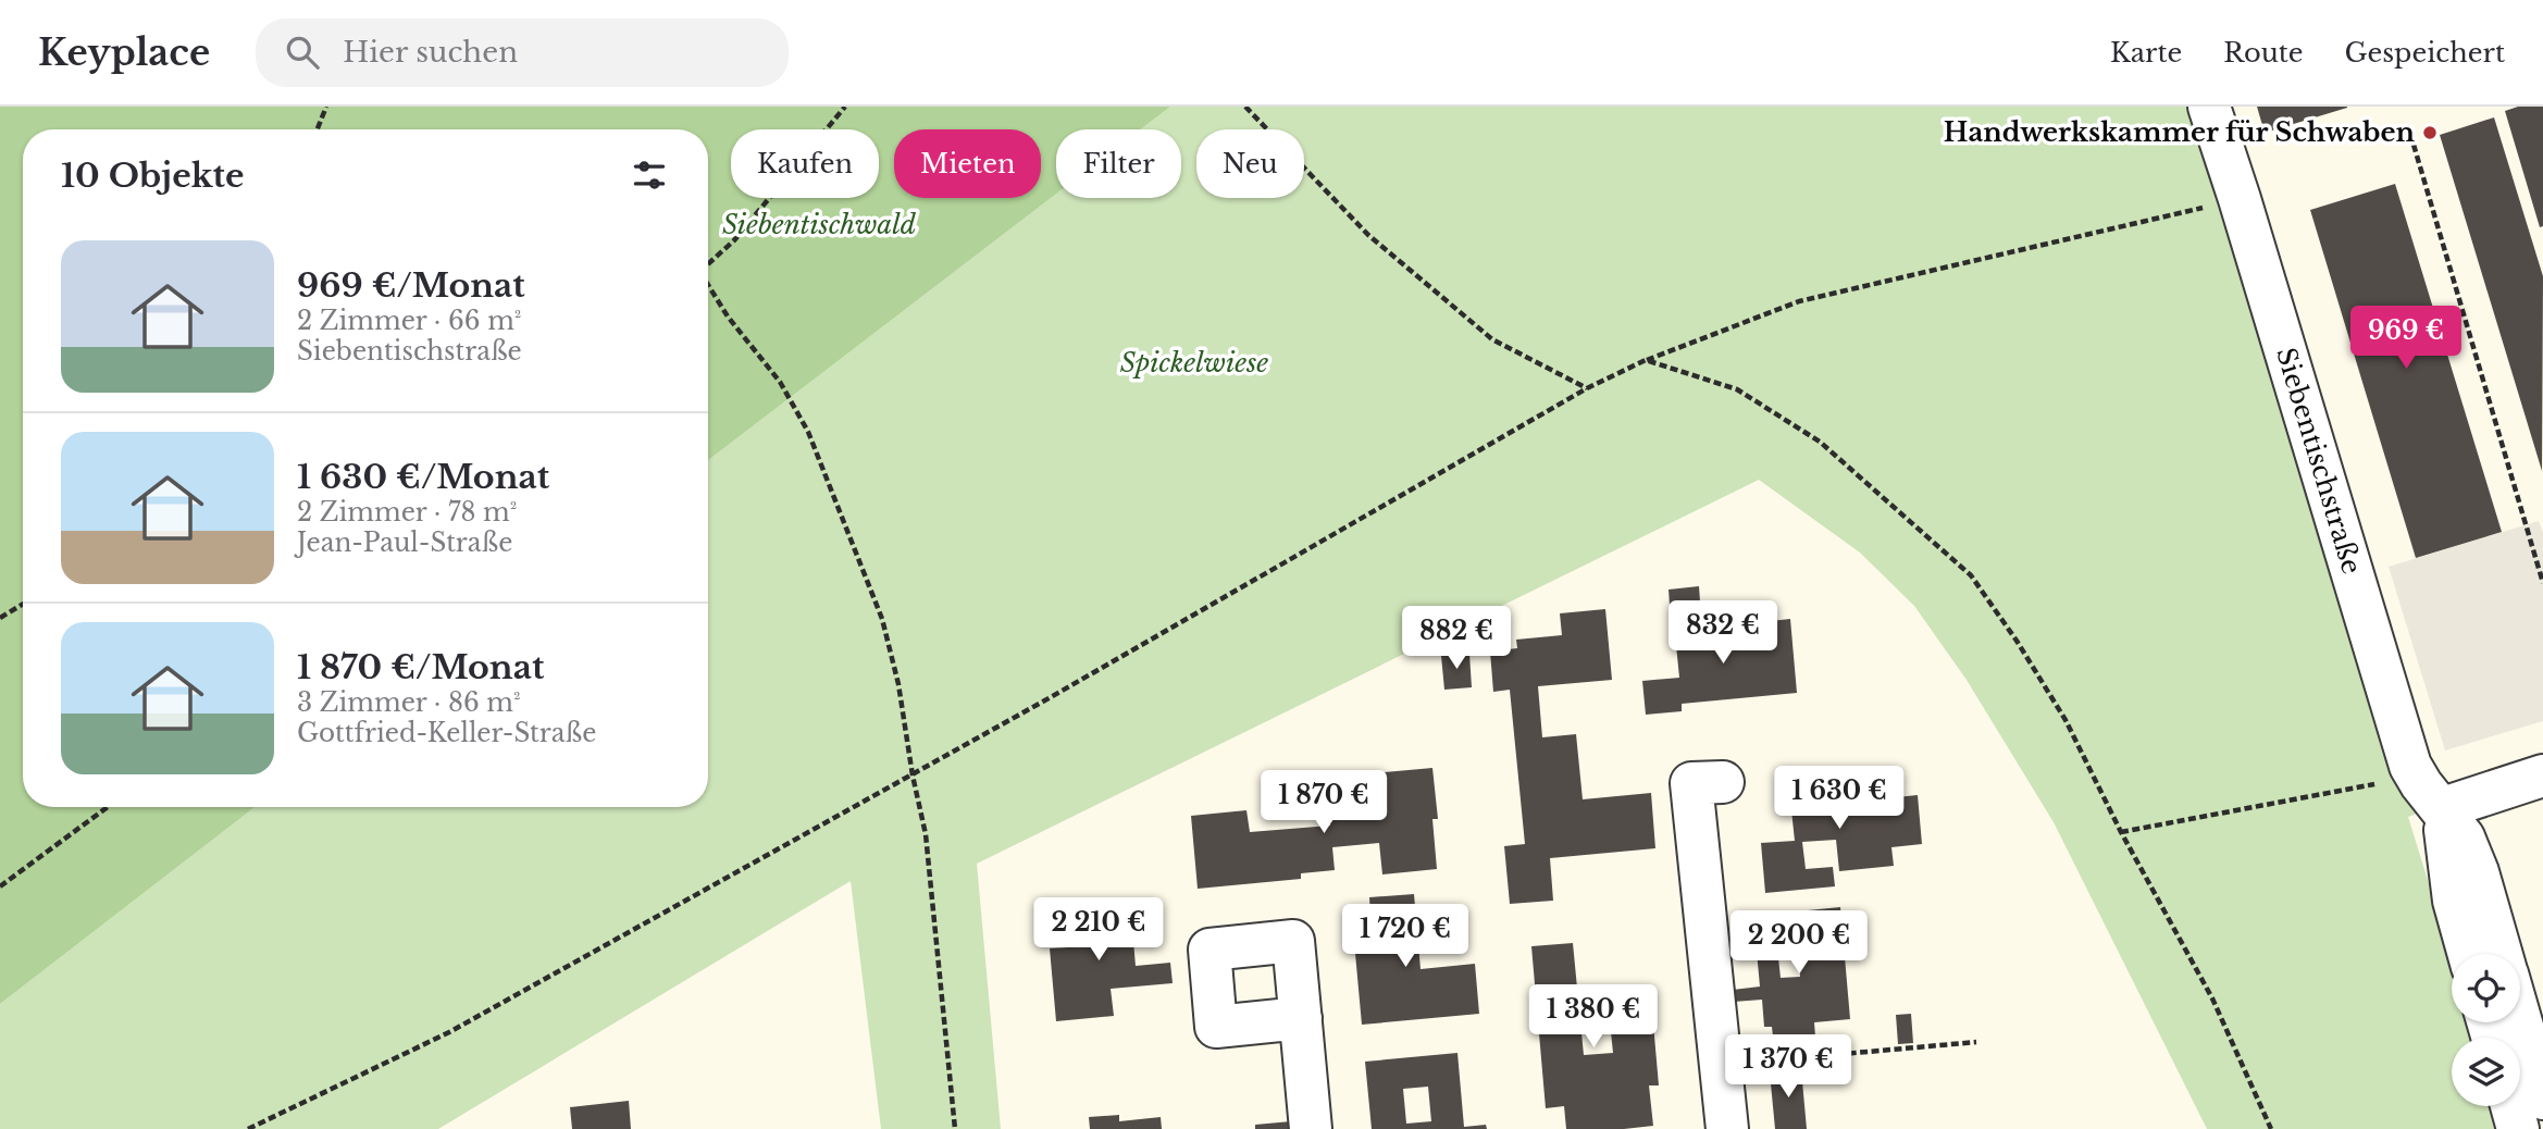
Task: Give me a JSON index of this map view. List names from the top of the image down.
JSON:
{
  "streets": {
    "street": ["Siebentischstraße"]
  },
  "parks": ["Siebentischwald", "Spickelwiese"],
  "places": ["Handwerkskammer für Schwaben"],
  "page": {
    "header": "Keyplace",
    "search": "Hier suchen",
    "nav": ["Karte", "Route", "Gespeichert"],
    "chip": [
      "Kaufen",
      "Mieten",
      "Filter",
      "Neu"
    ],
    "heading": "10 Objekte",
    "list": [
      {
        "name": "969 €/Monat",
        "note": "2 Zimmer · 66 m² · Siebentischstraße"
      },
      {
        "name": "1 630 €/Monat",
        "note": "2 Zimmer · 78 m² · Jean-Paul-Straße"
      },
      {
        "name": "1 870 €/Monat",
        "note": "3 Zimmer · 86 m² · Gottfried-Keller-Straße"
      }
    ],
    "price": [
      "969 €",
      "832 €",
      "882 €",
      "1 630 €",
      "1 870 €",
      "2 210 €",
      "1 720 €",
      "2 200 €",
      "1 380 €",
      "1 370 €"
    ]
  }
}
